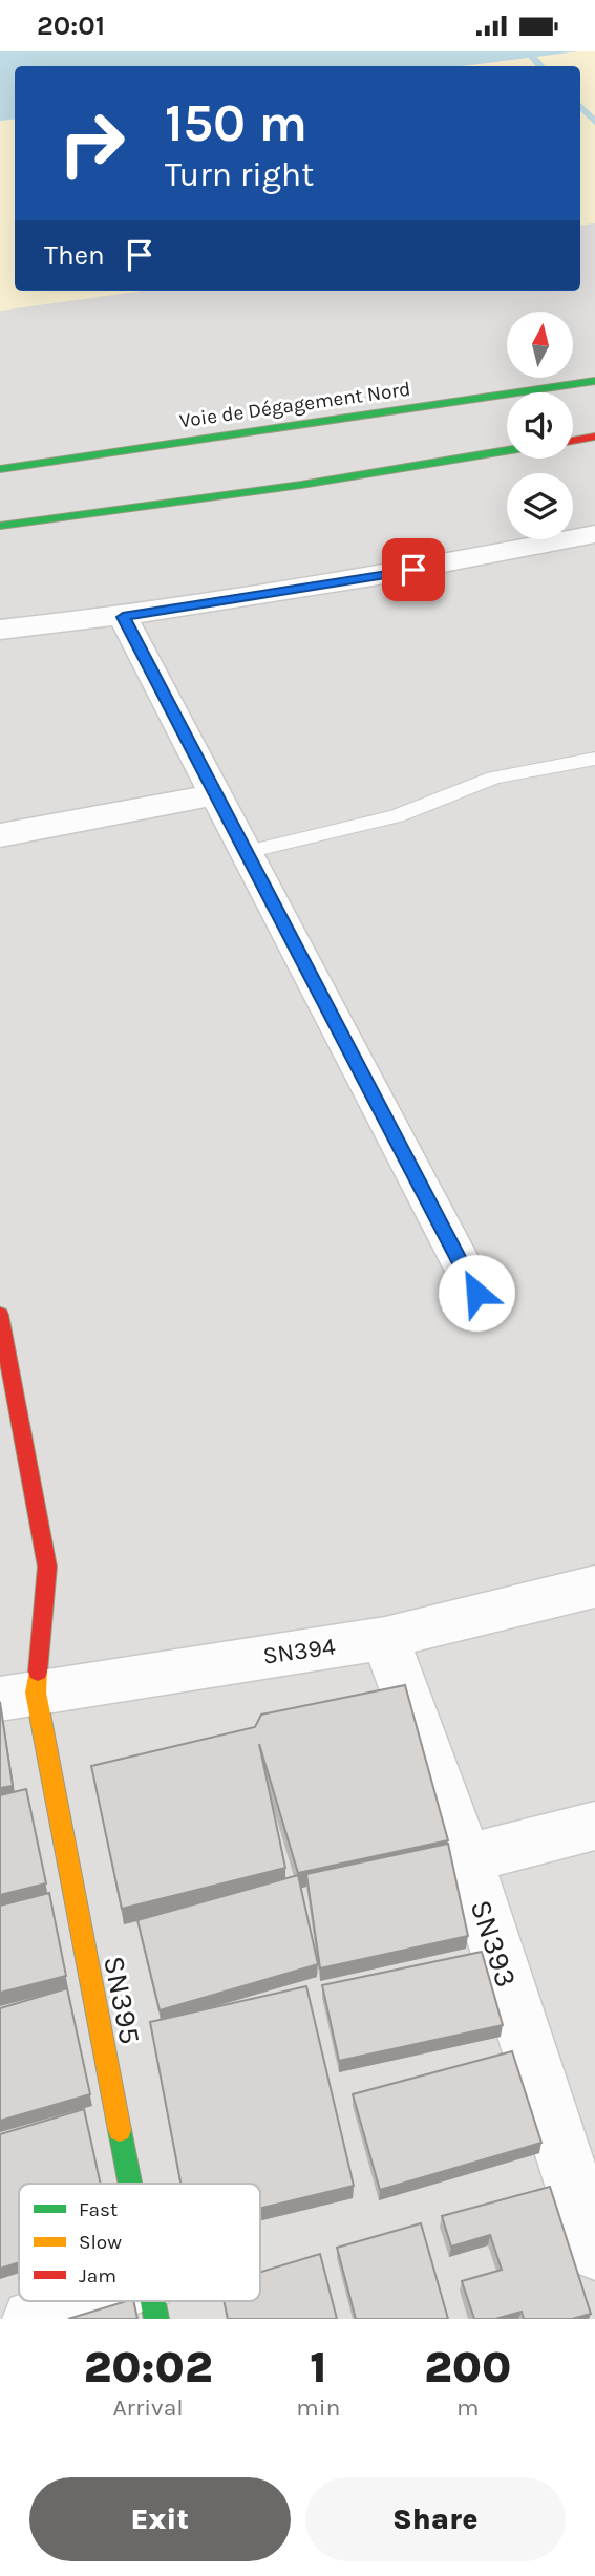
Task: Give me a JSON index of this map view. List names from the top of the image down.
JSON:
{
  "streets": {
    "main road": ["Voie de Dégagement Nord", "SN395"],
    "street": ["SN394", "SN393"]
  },
  "crossings": [
    ["SN394", "SN393"],
    ["SN394", "SN395"]
  ],
  "legend": ["Fast", "Slow", "Jam"],
  "north": "top",
  "page": {
    "status": "20:01",
    "turn": ["150 m", "Turn right"],
    "then": "Then",
    "eta": [
      "20:02",
      "Arrival",
      "1",
      "min",
      "200",
      "m"
    ],
    "buttons": ["Exit", "Share"]
  }
}
